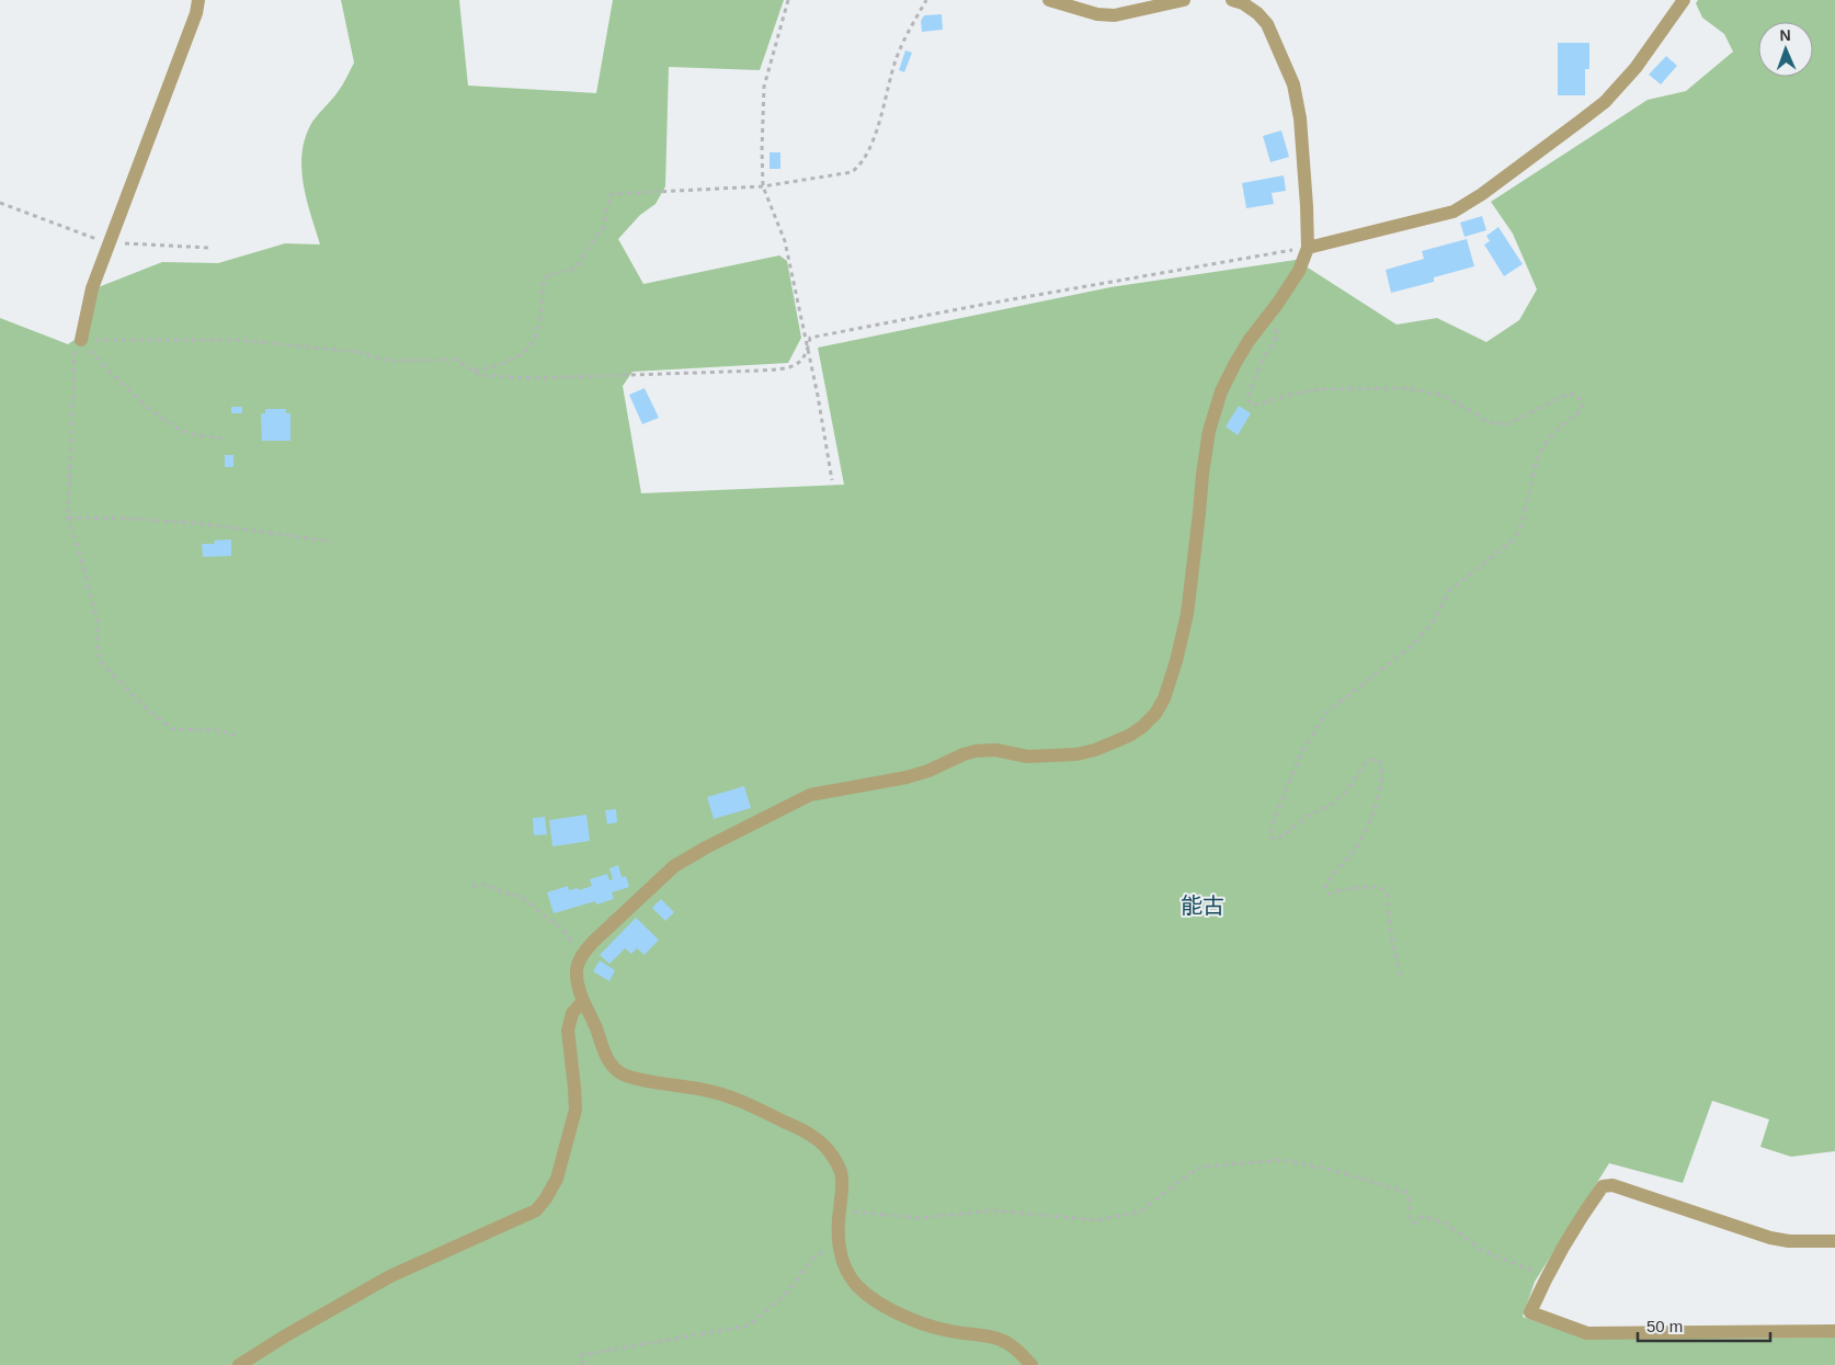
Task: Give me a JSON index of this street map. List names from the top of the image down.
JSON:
{
  "districts": ["能古"],
  "scale_bar": "50 m",
  "north": "top"
}
